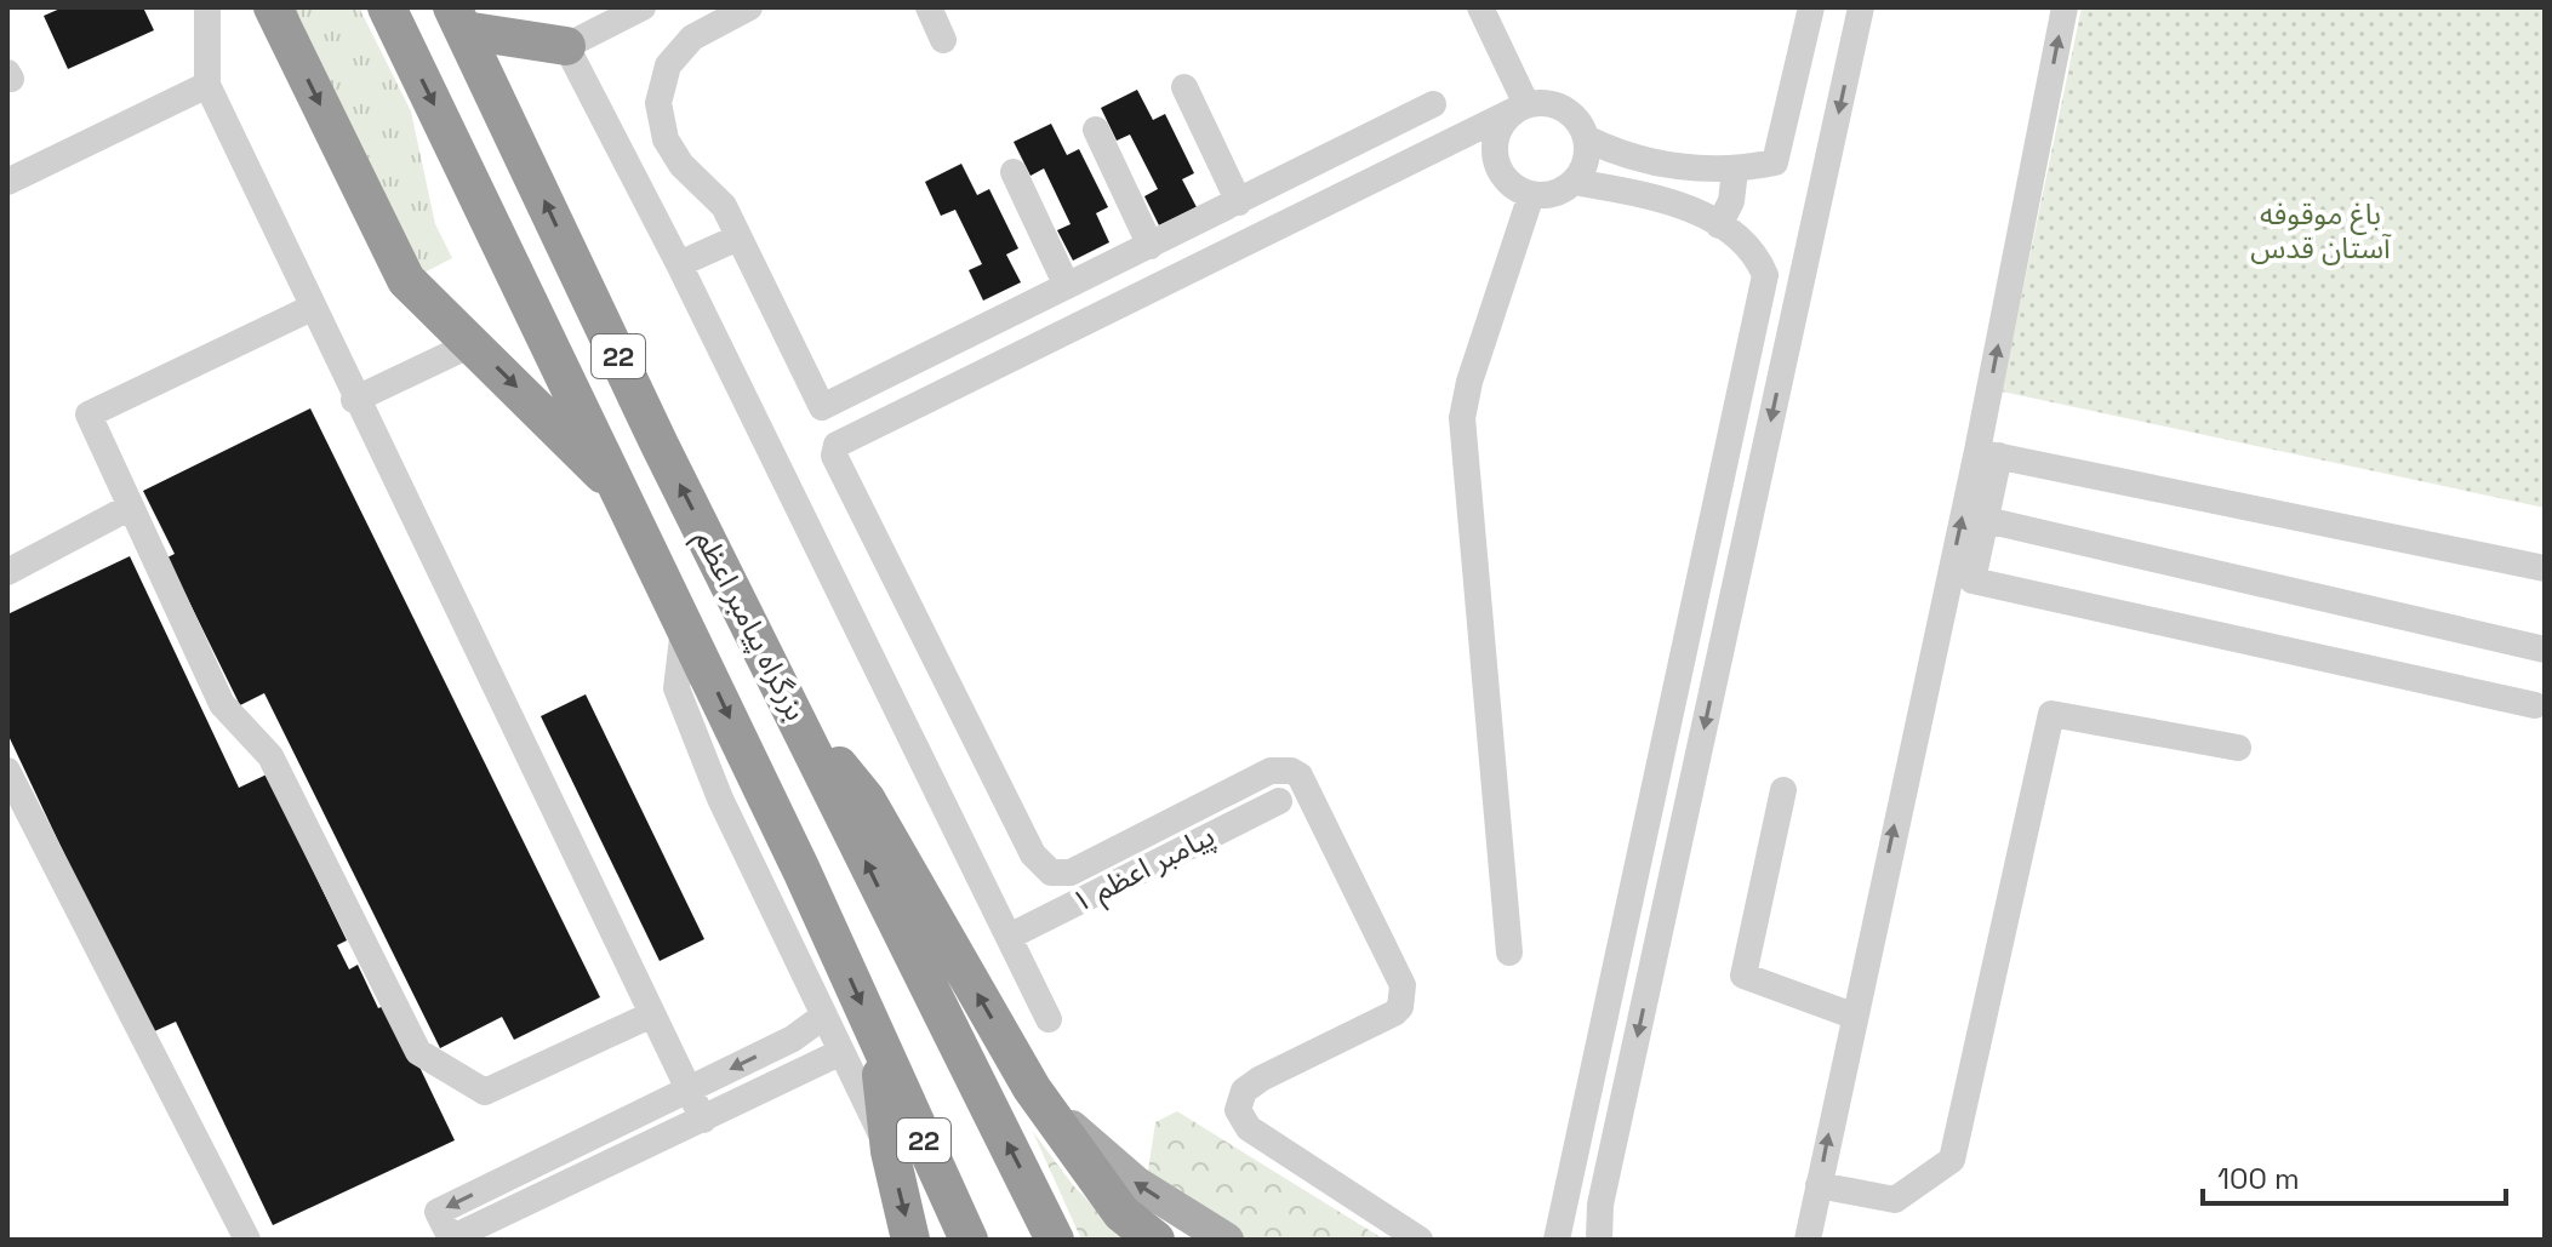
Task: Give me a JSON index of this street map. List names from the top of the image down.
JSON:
{
  "streets": {
    "highway": ["22", "بزرگراه پیامبر اعظم"],
    "street": ["پیامبر اعظم ۱"]
  },
  "parks": ["باغ موقوفه آستان قدس"],
  "scale_bar": "100 m"
}
